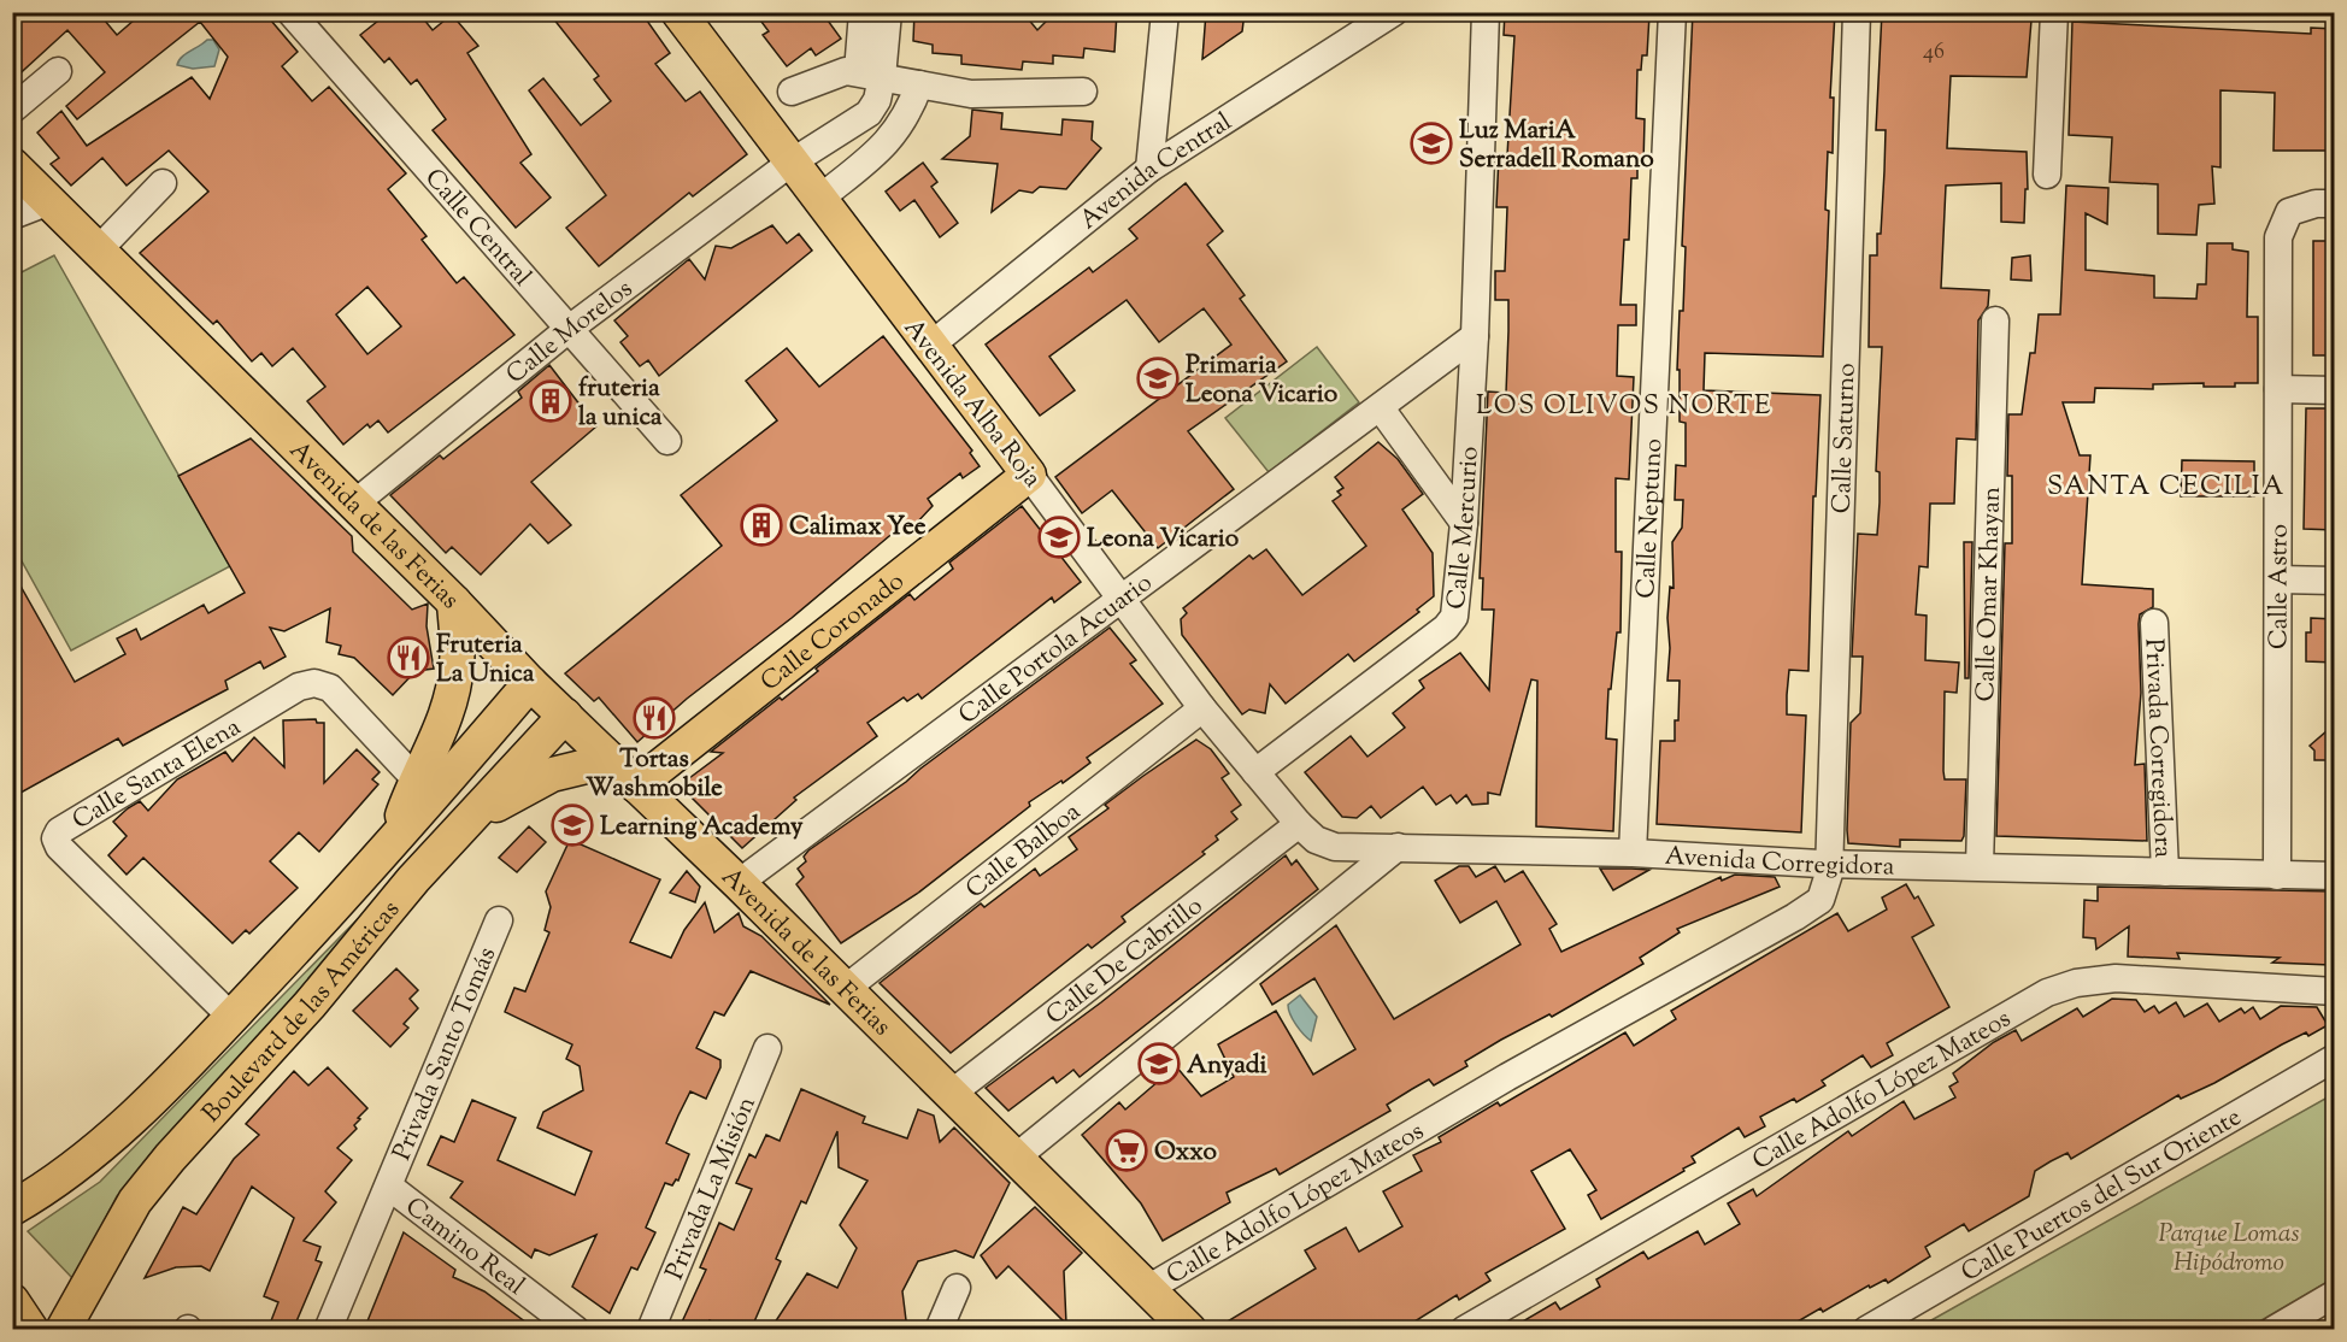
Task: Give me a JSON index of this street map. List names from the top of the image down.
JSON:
{
  "streets": {
    "main road": [
      "Avenida Alba Roja",
      "Avenida de las Ferias",
      "Calle Coronado",
      "Boulevard de las Américas"
    ],
    "street": [
      "Avenida Central",
      "Calle Central",
      "Calle Morelos",
      "Calle Saturno",
      "Calle Neptuno",
      "Calle Mercurio",
      "Calle Astro",
      "Calle Omar Khayan",
      "Calle Portola Acuario",
      "Privada Corregidora",
      "Calle Santa Elena",
      "Calle Balboa",
      "Avenida Corregidora",
      "Calle De Cabrillo",
      "Privada Santo Tomás",
      "Calle Adolfo López Mateos",
      "Privada La Misión",
      "Calle Puertos del Sur Oriente",
      "Camino Real"
    ]
  },
  "crossings": [
    ["Avenida Central", "Avenida Alba Roja"],
    ["Calle Central", "Calle Morelos"],
    ["Calle Morelos", "Avenida Alba Roja"],
    ["Calle Morelos", "Avenida de las Ferias"],
    ["Avenida Alba Roja", "Calle Mercurio"],
    ["Avenida Alba Roja", "Calle Coronado"],
    ["Avenida Alba Roja", "Calle Portola Acuario"],
    ["Avenida Alba Roja", "Calle Balboa"],
    ["Avenida Alba Roja", "Avenida Corregidora"],
    ["Avenida Alba Roja", "Calle De Cabrillo"],
    ["Calle Saturno", "Avenida Corregidora"],
    ["Calle Saturno", "Calle Adolfo López Mateos"],
    ["Calle Neptuno", "Avenida Corregidora"],
    ["Avenida de las Ferias", "Calle Coronado"],
    ["Avenida de las Ferias", "Calle Portola Acuario"],
    ["Avenida de las Ferias", "Calle Balboa"],
    ["Avenida de las Ferias", "Calle De Cabrillo"],
    ["Avenida de las Ferias", "Boulevard de las Américas"],
    ["Calle Mercurio", "Calle Portola Acuario"],
    ["Calle Astro", "Avenida Corregidora"],
    ["Calle Omar Khayan", "Avenida Corregidora"],
    ["Privada Corregidora", "Avenida Corregidora"],
    ["Calle Santa Elena", "Boulevard de las Américas"],
    ["Avenida Corregidora", "Calle Adolfo López Mateos"],
    ["Privada Santo Tomás", "Camino Real"]
  ],
  "districts": ["LOS OLIVOS NORTE", "SANTA CECILIA"],
  "parks": ["Parque Lomas Hipódromo"],
  "places": {
    "school or university": [
      "Luz MariA Serradell Romano",
      "Primaria Leona Vicario",
      "Leona Vicario",
      "Learning Academy",
      "Anyadi"
    ],
    "building": ["fruteria la unica", "Calimax Yee"],
    "restaurant": ["Fruteria La Unica", "Tortas Washmobile"],
    "supermarket": ["Oxxo"]
  },
  "house_numbers": ["46"]
}
